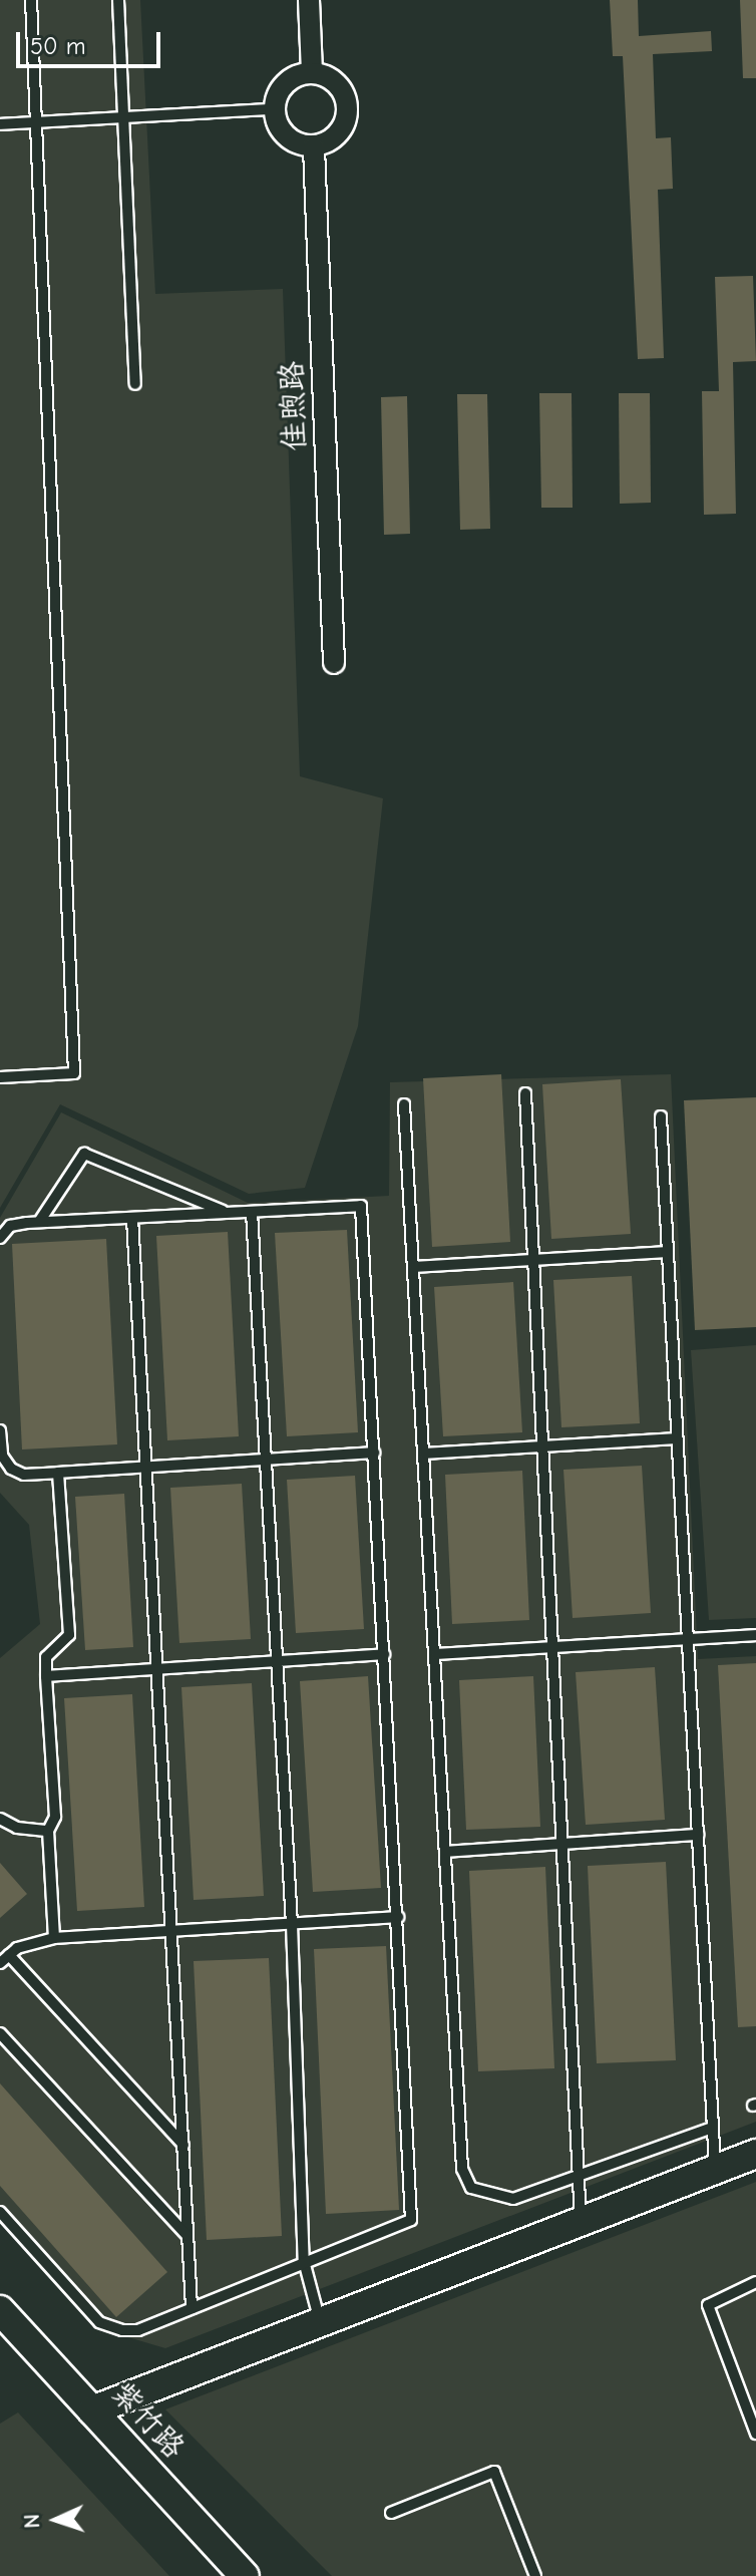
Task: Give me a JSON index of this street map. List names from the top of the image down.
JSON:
{
  "streets": {
    "street": ["佳煦路", "紫竹路"]
  },
  "scale_bar": "50 m",
  "north": "left"
}
